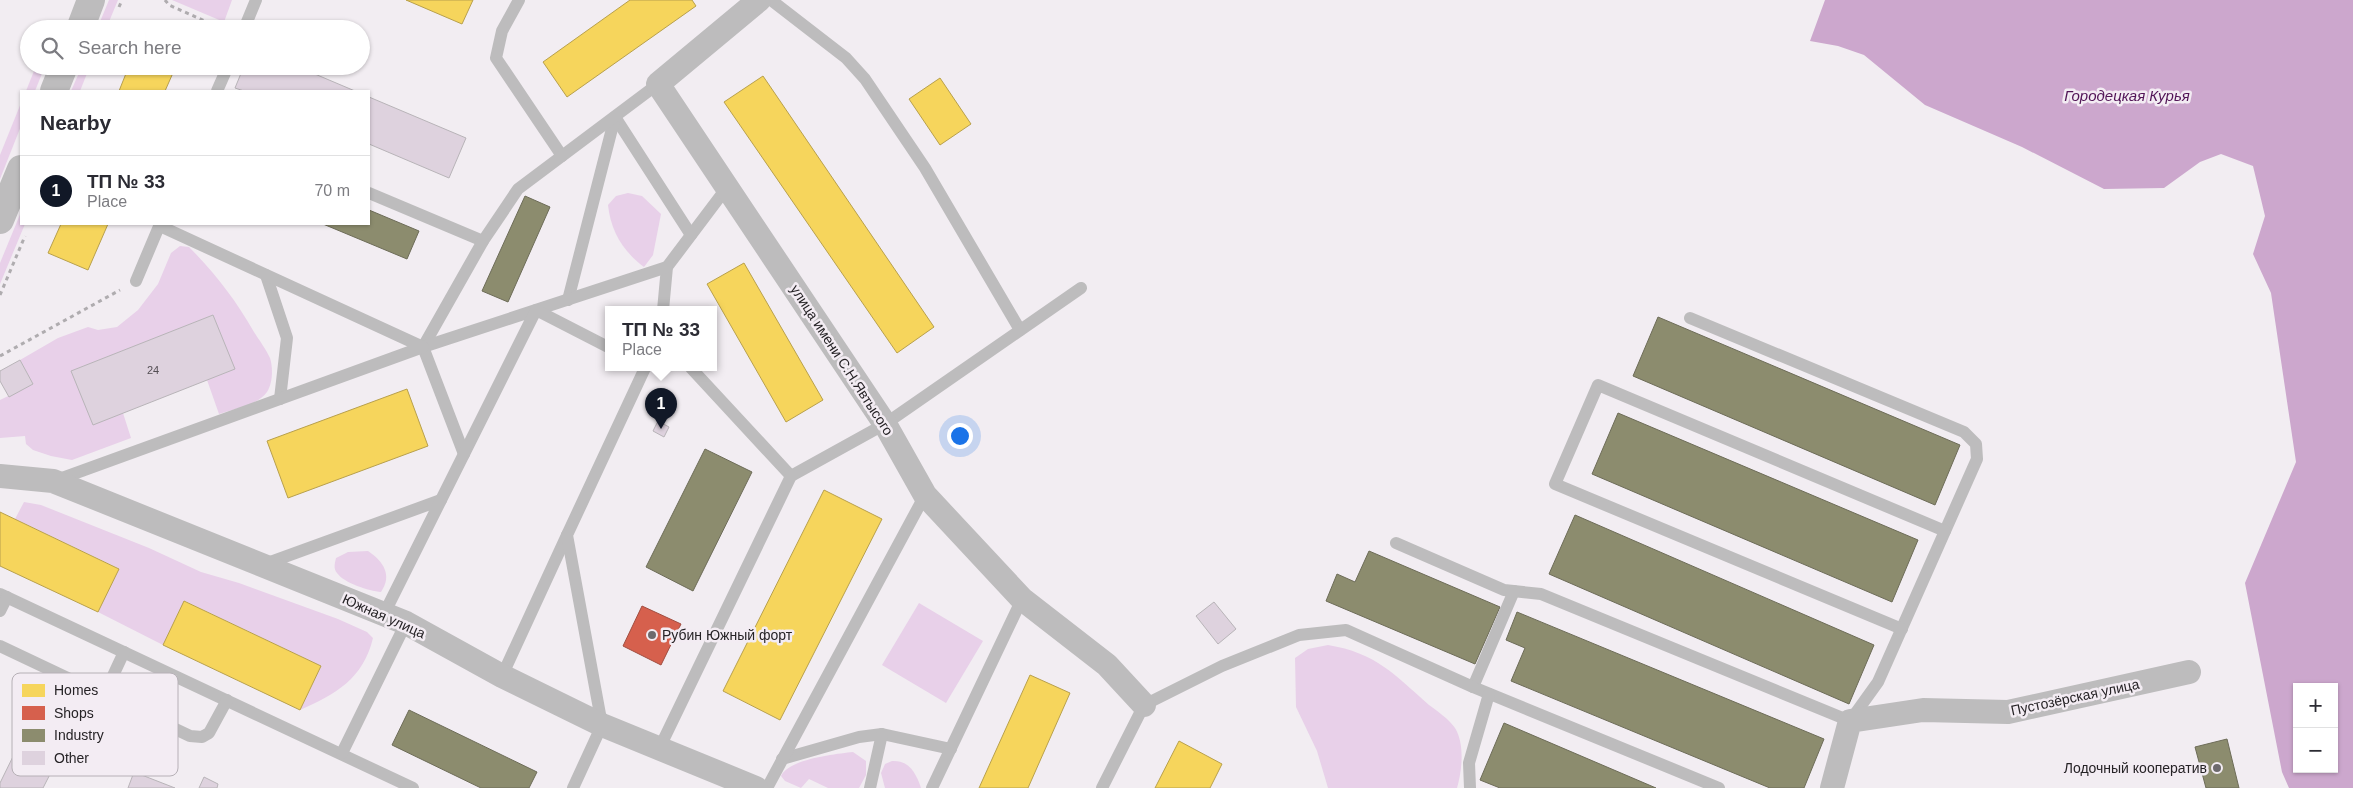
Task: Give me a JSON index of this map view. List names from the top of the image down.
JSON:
{
  "streets": {
    "street": ["улица имени С.Н.Явтысого", "Южная улица", "Пустозёрская улица"]
  },
  "water": ["Городецкая Курья"],
  "places": ["Рубин Южный форт", "Лодочный кооператив"],
  "house_numbers": ["24"],
  "legend": [
    "Homes",
    "Shops",
    "Industry",
    "Other"
  ],
  "page": {
    "search": "Search here",
    "heading": "Nearby",
    "list": [
      {
        "mark": "1",
        "name": "ТП № 33",
        "note": "Place",
        "value": "70 m"
      }
    ],
    "popup": ["ТП № 33", "Place"],
    "pins": "1",
    "map_buttons": ["+", "−"]
  }
}
